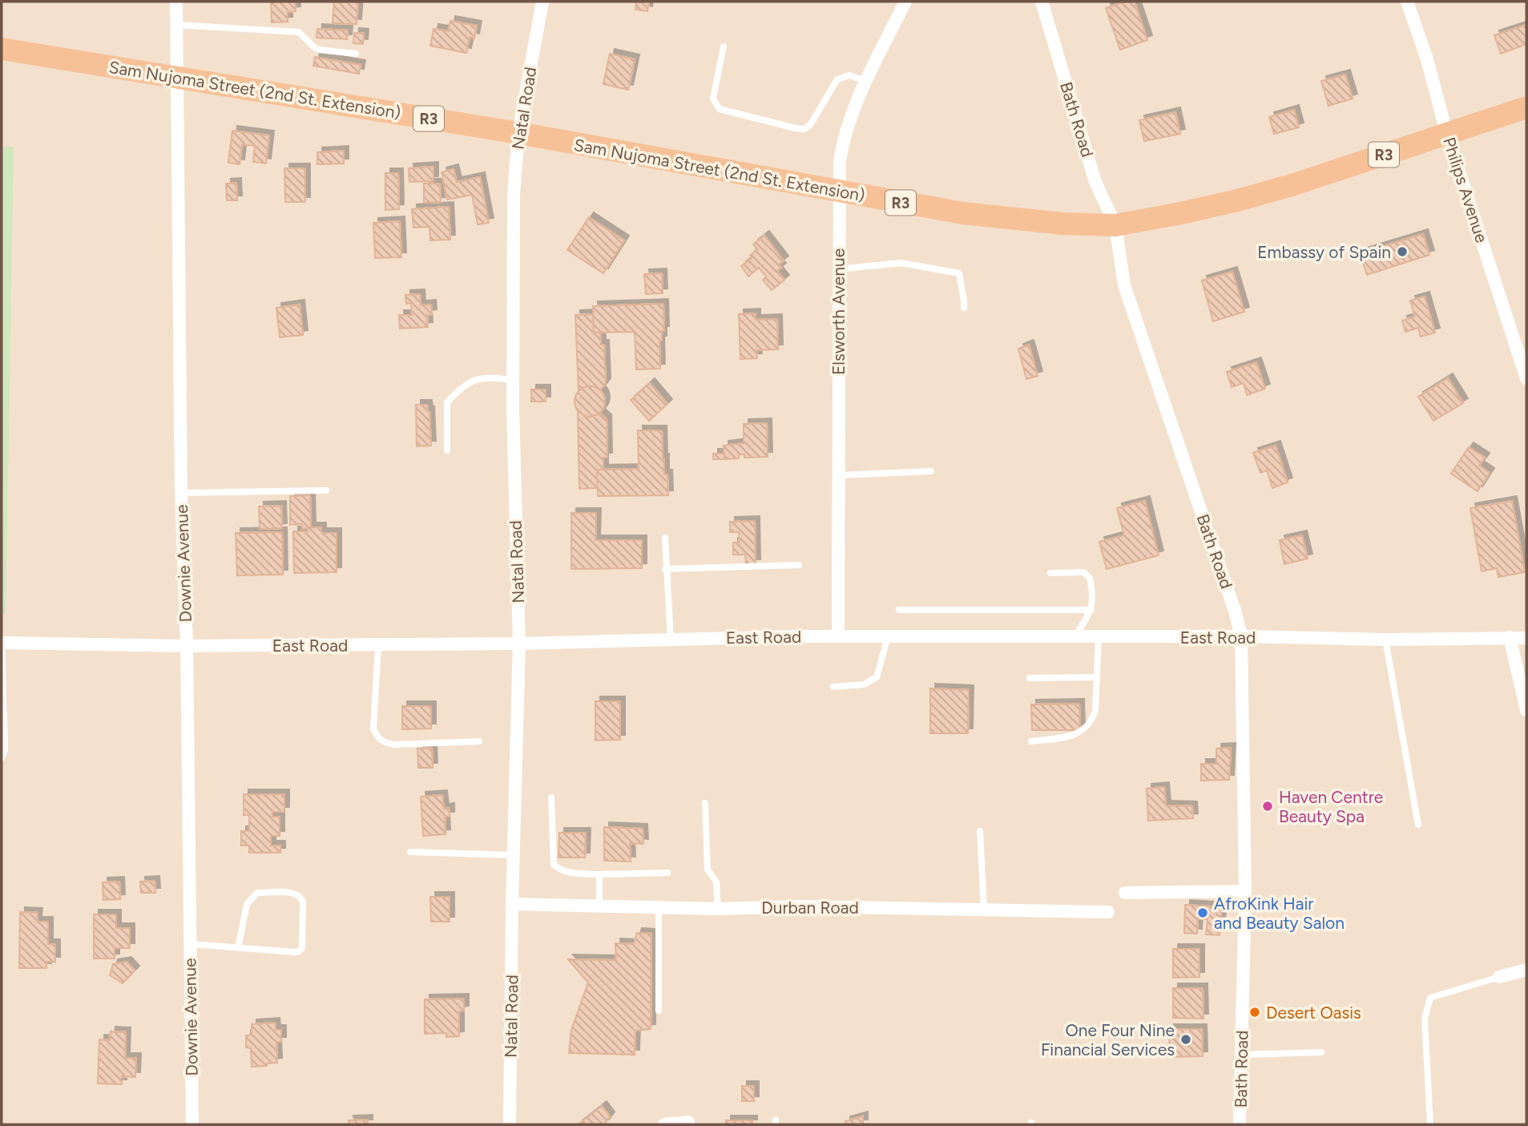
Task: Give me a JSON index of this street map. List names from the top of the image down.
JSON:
{
  "streets": {
    "highway": ["Sam Nujoma Street (2nd St. Extension)", "R3"],
    "street": [
      "Natal Road",
      "Bath Road",
      "Philips Avenue",
      "Elsworth Avenue",
      "Downie Avenue",
      "East Road",
      "Durban Road"
    ]
  },
  "crossings": [
    ["Sam Nujoma Street (2nd St. Extension)", "Natal Road"],
    ["Sam Nujoma Street (2nd St. Extension)", "Bath Road"],
    ["Sam Nujoma Street (2nd St. Extension)", "Philips Avenue"],
    ["Sam Nujoma Street (2nd St. Extension)", "Elsworth Avenue"],
    ["Sam Nujoma Street (2nd St. Extension)", "Downie Avenue"],
    ["Natal Road", "East Road"],
    ["Natal Road", "Durban Road"],
    ["Bath Road", "East Road"],
    ["Elsworth Avenue", "East Road"],
    ["Downie Avenue", "East Road"]
  ],
  "places": [
    "Embassy of Spain",
    "Haven Centre Beauty Spa",
    "AfroKink Hair and Beauty Salon",
    "Desert Oasis",
    "One Four Nine Financial Services"
  ]
}
